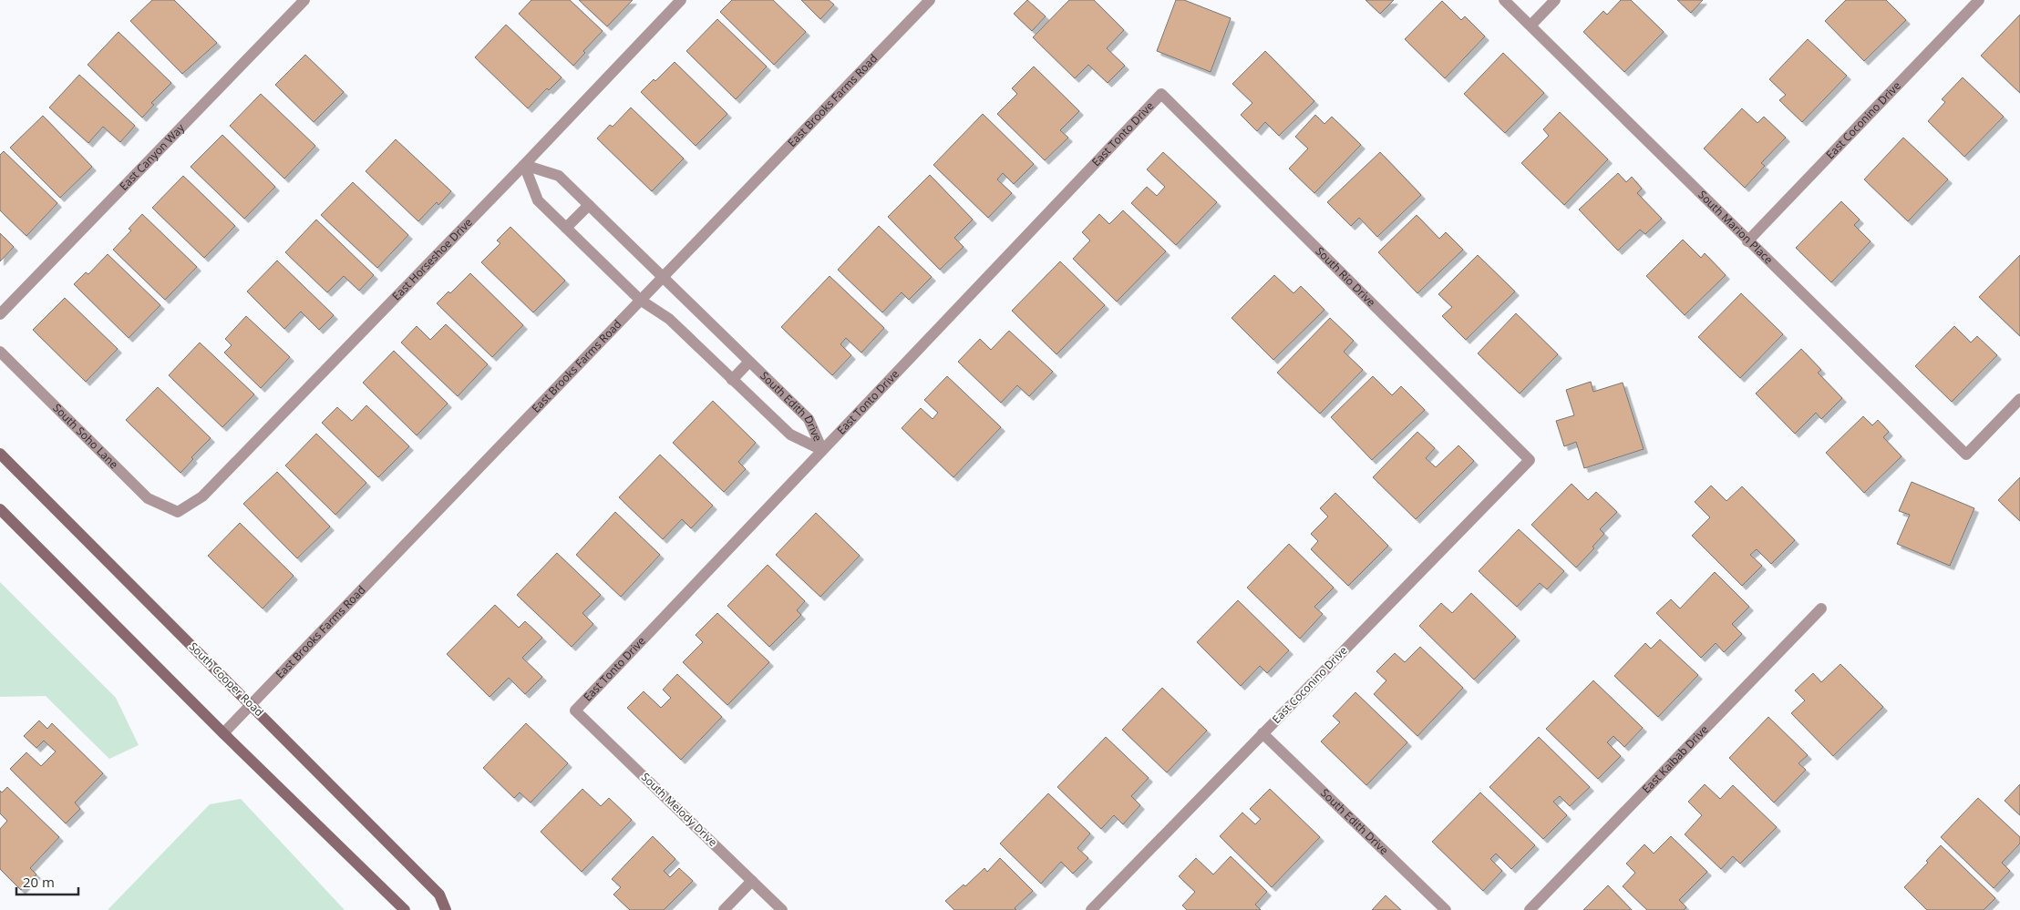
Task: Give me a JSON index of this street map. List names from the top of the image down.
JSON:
{
  "streets": {
    "main road": ["South Cooper Road"],
    "street": [
      "East Brooks Farms Road",
      "East Coconino Drive",
      "East Tonto Drive",
      "East Canyon Way",
      "South Marion Place",
      "East Horseshoe Drive",
      "South Rio Drive",
      "South Edith Drive",
      "South Soho Lane",
      "East Kaibab Drive",
      "South Melody Drive"
    ]
  },
  "crossings": [
    ["East Brooks Farms Road", "South Edith Drive"],
    ["East Brooks Farms Road", "South Cooper Road"],
    ["East Coconino Drive", "South Marion Place"],
    ["East Coconino Drive", "South Rio Drive"],
    ["East Coconino Drive", "South Edith Drive"],
    ["East Tonto Drive", "South Rio Drive"],
    ["East Tonto Drive", "South Edith Drive"],
    ["East Tonto Drive", "South Melody Drive"],
    ["East Horseshoe Drive", "South Edith Drive"],
    ["East Horseshoe Drive", "South Soho Lane"]
  ],
  "scale_bar": "20 m"
}
